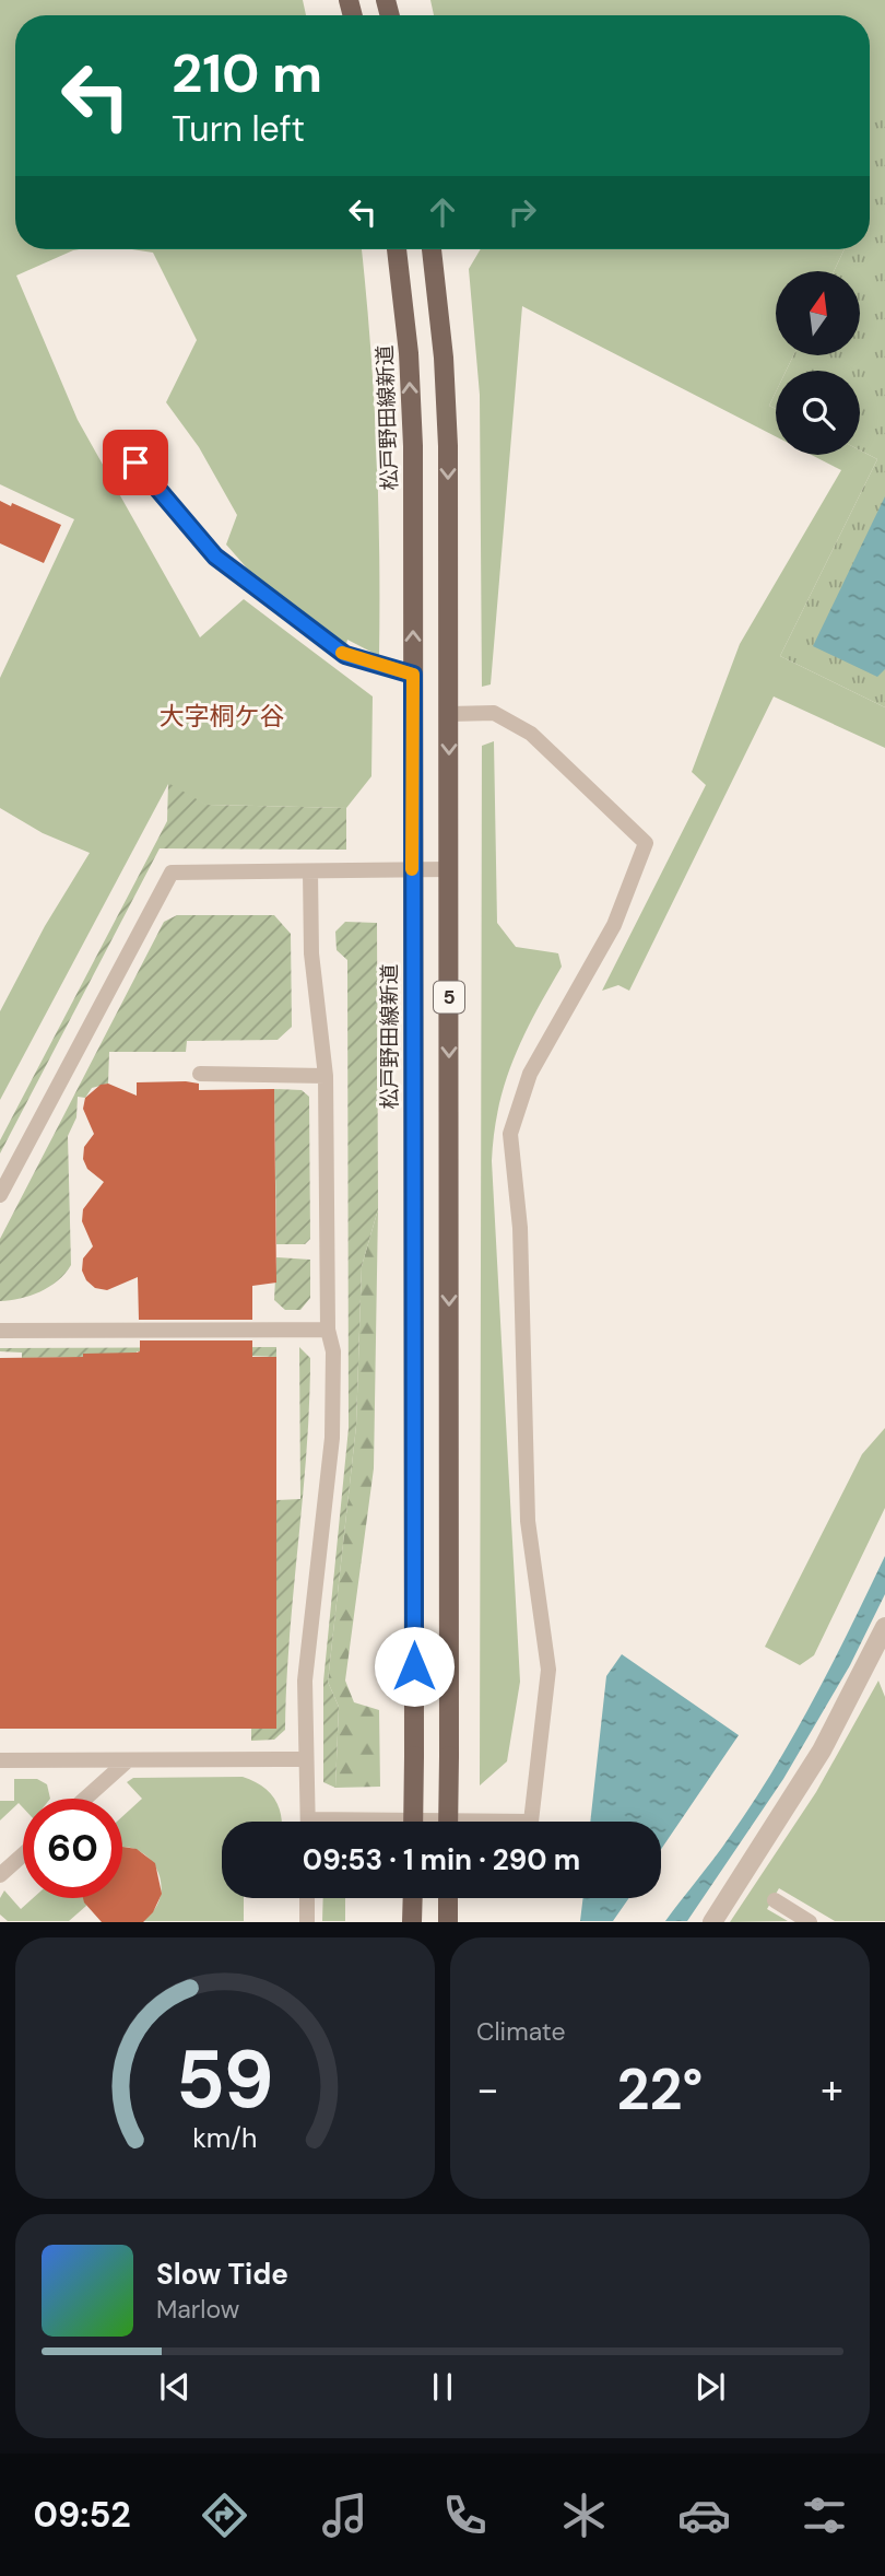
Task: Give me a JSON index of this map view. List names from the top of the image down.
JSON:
{
  "streets": {
    "main road": ["松戸野田線新道", "5"]
  },
  "districts": ["大字桐ケ谷"],
  "north": "top",
  "page": {
    "turn": ["210 m", "Turn left"],
    "limit": "60",
    "trip": "09:53 · 1 min · 290 m",
    "tile": "Climate",
    "heat": ["−", "22°", "+"],
    "song": ["Slow Tide", "Marlow"],
    "tabs": "09:52",
    "gauge": ["59", "km/h"]
  }
}
